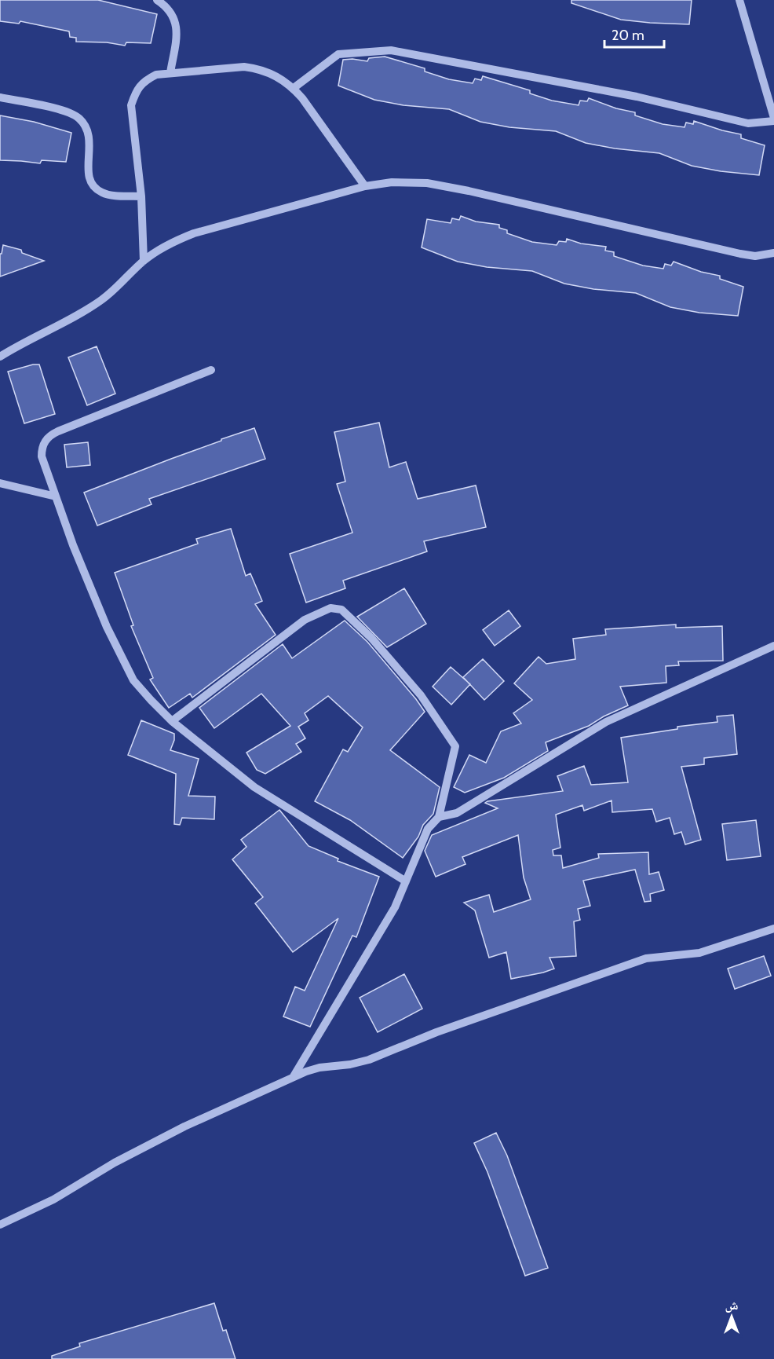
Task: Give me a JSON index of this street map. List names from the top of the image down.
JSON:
{
  "scale_bar": "20 m",
  "north": "top"
}
